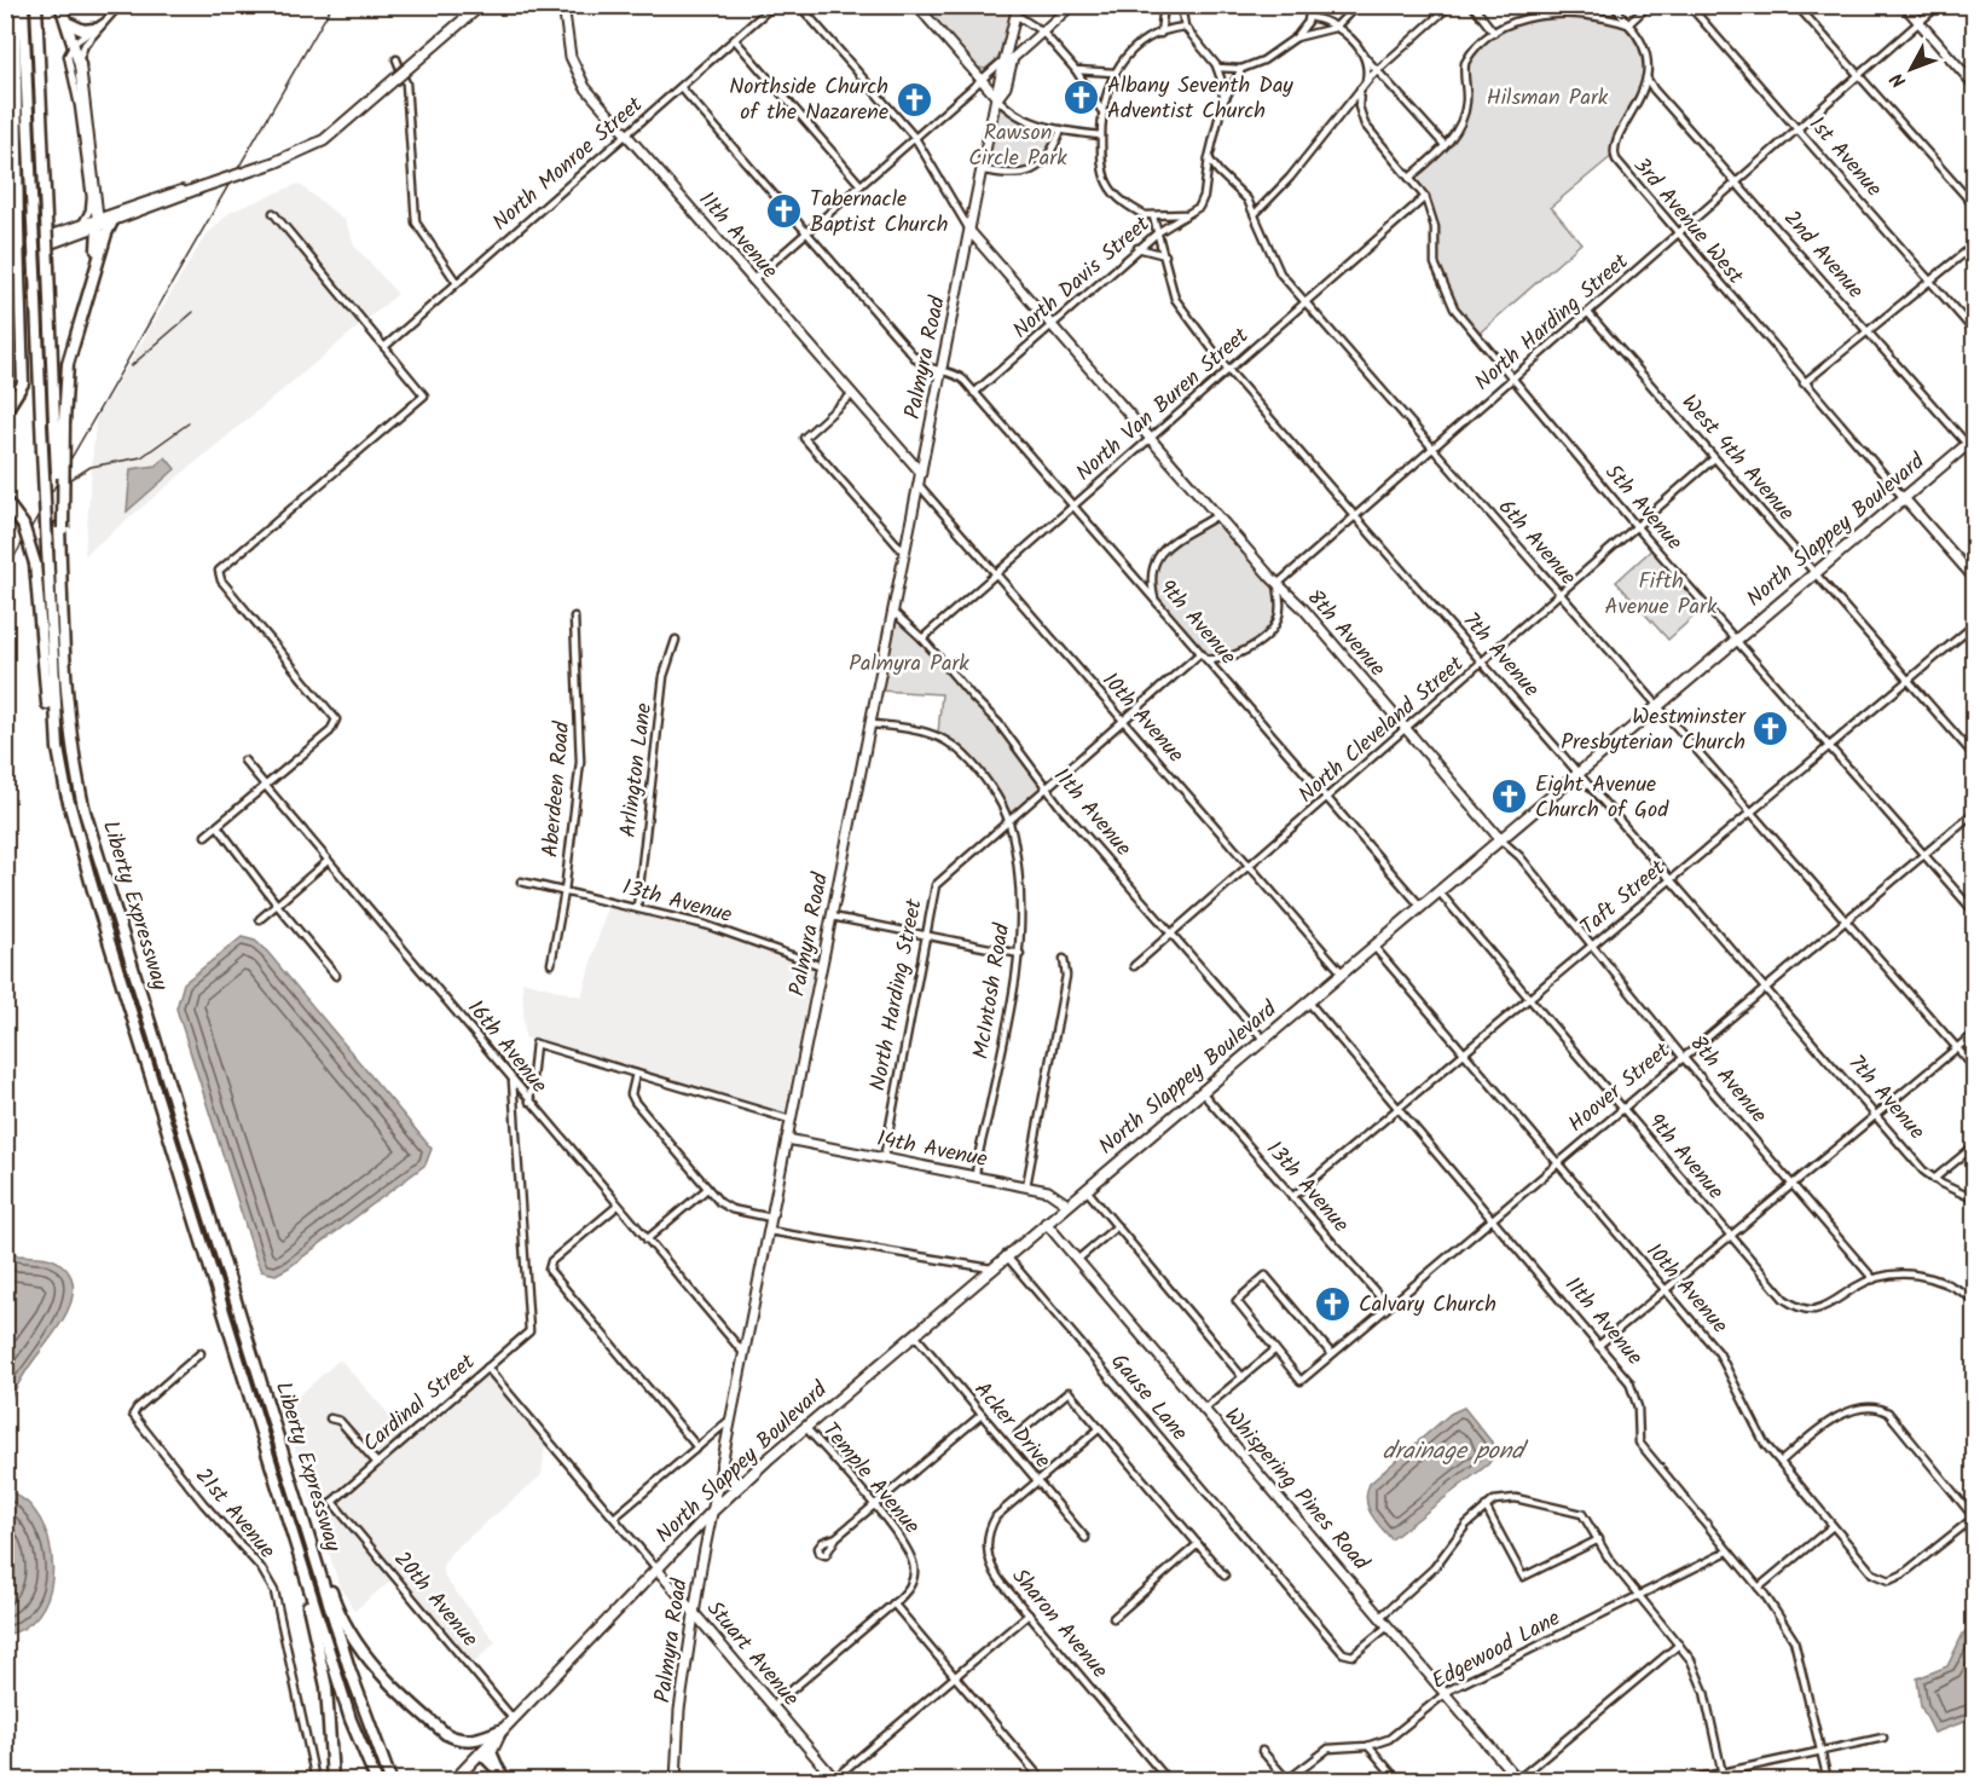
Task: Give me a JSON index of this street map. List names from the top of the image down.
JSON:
{
  "streets": {
    "highway": ["Liberty Expressway"],
    "main road": ["North Slappey Boulevard"],
    "street": [
      "1st Avenue",
      "North Monroe Street",
      "3rd Avenue West",
      "11th Avenue",
      "2nd Avenue",
      "North Davis Street",
      "North Harding Street",
      "Palmyra Road",
      "North Van Buren Street",
      "West 4th Avenue",
      "5th Avenue",
      "6th Avenue",
      "9th Avenue",
      "8th Avenue",
      "7th Avenue",
      "10th Avenue",
      "North Cleveland Street",
      "Arlington Lane",
      "Aberdeen Road",
      "Taft Street",
      "13th Avenue",
      "McIntosh Road",
      "16th Avenue",
      "Hoover Street",
      "14th Avenue",
      "Gause Lane",
      "Cardinal Street",
      "Acker Drive",
      "Temple Avenue",
      "Whispering Pines Road",
      "21st Avenue",
      "20th Avenue",
      "Sharon Avenue",
      "Edgewood Lane",
      "Stuart Avenue"
    ]
  },
  "crossings": [
    ["1st Avenue", "North Harding Street"],
    ["North Monroe Street", "11th Avenue"],
    ["3rd Avenue West", "2nd Avenue"],
    ["3rd Avenue West", "North Harding Street"],
    ["3rd Avenue West", "North Slappey Boulevard"],
    ["11th Avenue", "North Harding Street"],
    ["11th Avenue", "Palmyra Road"],
    ["11th Avenue", "North Van Buren Street"],
    ["11th Avenue", "North Slappey Boulevard"],
    ["11th Avenue", "North Cleveland Street"],
    ["11th Avenue", "Taft Street"],
    ["11th Avenue", "Hoover Street"],
    ["11th Avenue", "Edgewood Lane"],
    ["2nd Avenue", "North Harding Street"],
    ["2nd Avenue", "North Slappey Boulevard"],
    ["North Davis Street", "6th Avenue"],
    ["North Davis Street", "9th Avenue"],
    ["North Davis Street", "8th Avenue"],
    ["North Davis Street", "7th Avenue"],
    ["North Harding Street", "West 4th Avenue"],
    ["North Harding Street", "5th Avenue"],
    ["North Harding Street", "6th Avenue"],
    ["North Harding Street", "9th Avenue"],
    ["North Harding Street", "8th Avenue"],
    ["North Harding Street", "7th Avenue"],
    ["North Harding Street", "10th Avenue"],
    ["North Harding Street", "McIntosh Road"],
    ["North Harding Street", "14th Avenue"],
    ["Palmyra Road", "North Slappey Boulevard"],
    ["Palmyra Road", "9th Avenue"],
    ["Palmyra Road", "8th Avenue"],
    ["Palmyra Road", "10th Avenue"],
    ["Palmyra Road", "13th Avenue"],
    ["Palmyra Road", "McIntosh Road"],
    ["Palmyra Road", "16th Avenue"],
    ["Palmyra Road", "14th Avenue"],
    ["Palmyra Road", "Stuart Avenue"],
    ["North Van Buren Street", "5th Avenue"],
    ["North Van Buren Street", "6th Avenue"],
    ["North Van Buren Street", "9th Avenue"],
    ["North Van Buren Street", "8th Avenue"],
    ["North Van Buren Street", "7th Avenue"],
    ["North Van Buren Street", "10th Avenue"],
    ["West 4th Avenue", "North Slappey Boulevard"],
    ["West 4th Avenue", "North Cleveland Street"],
    ["West 4th Avenue", "Taft Street"],
    ["5th Avenue", "North Slappey Boulevard"],
    ["5th Avenue", "North Cleveland Street"],
    ["5th Avenue", "Taft Street"],
    ["5th Avenue", "Hoover Street"],
    ["North Slappey Boulevard", "6th Avenue"],
    ["North Slappey Boulevard", "9th Avenue"],
    ["North Slappey Boulevard", "8th Avenue"],
    ["North Slappey Boulevard", "7th Avenue"],
    ["North Slappey Boulevard", "10th Avenue"],
    ["North Slappey Boulevard", "13th Avenue"],
    ["North Slappey Boulevard", "14th Avenue"],
    ["North Slappey Boulevard", "Gause Lane"],
    ["North Slappey Boulevard", "Acker Drive"],
    ["North Slappey Boulevard", "Temple Avenue"],
    ["North Slappey Boulevard", "Whispering Pines Road"],
    ["North Slappey Boulevard", "20th Avenue"],
    ["North Slappey Boulevard", "Stuart Avenue"],
    ["6th Avenue", "7th Avenue"],
    ["6th Avenue", "North Cleveland Street"],
    ["6th Avenue", "Taft Street"],
    ["6th Avenue", "Hoover Street"],
    ["9th Avenue", "8th Avenue"],
    ["9th Avenue", "North Cleveland Street"],
    ["9th Avenue", "Taft Street"],
    ["9th Avenue", "Hoover Street"],
    ["8th Avenue", "North Cleveland Street"],
    ["8th Avenue", "Taft Street"],
    ["8th Avenue", "Hoover Street"],
    ["7th Avenue", "North Cleveland Street"],
    ["7th Avenue", "Taft Street"],
    ["7th Avenue", "Hoover Street"],
    ["10th Avenue", "North Cleveland Street"],
    ["10th Avenue", "Taft Street"],
    ["10th Avenue", "Hoover Street"],
    ["Arlington Lane", "13th Avenue"],
    ["Aberdeen Road", "13th Avenue"],
    ["Taft Street", "13th Avenue"],
    ["13th Avenue", "Hoover Street"],
    ["McIntosh Road", "14th Avenue"],
    ["16th Avenue", "Cardinal Street"],
    ["Gause Lane", "Whispering Pines Road"],
    ["Cardinal Street", "20th Avenue"],
    ["Cardinal Street", "Stuart Avenue"],
    ["Acker Drive", "Sharon Avenue"],
    ["Temple Avenue", "Stuart Avenue"],
    ["Whispering Pines Road", "Edgewood Lane"]
  ],
  "water": ["drainage pond"],
  "parks": [
    "Hilsman Park",
    "Rawson Circle Park",
    "Fifth Avenue Park",
    "Palmyra Park"
  ],
  "places": {
    "church": [
      "Albany Seventh Day Adventist Church",
      "Northside Church of the Nazarene",
      "Tabernacle Baptist Church",
      "Westminster Presbyterian Church",
      "Eight Avenue Church of God",
      "Calvary Church"
    ]
  },
  "north": "bottom left"
}
